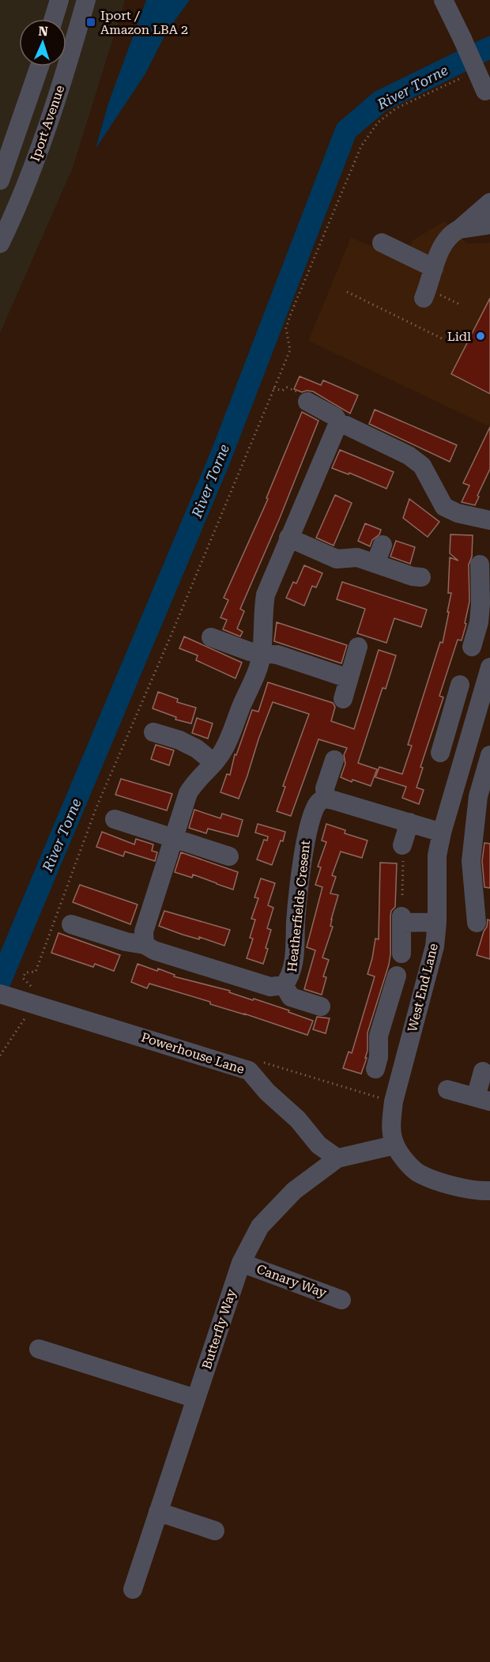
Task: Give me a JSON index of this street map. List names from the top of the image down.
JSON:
{
  "streets": {
    "street": [
      "Iport Avenue",
      "Heatherfields Cresent",
      "West End Lane",
      "Powerhouse Lane",
      "Canary Way",
      "Butterfly Way"
    ]
  },
  "crossings": [
    ["West End Lane", "Butterfly Way"],
    ["Powerhouse Lane", "Butterfly Way"],
    ["Canary Way", "Butterfly Way"]
  ],
  "water": ["River Torne"],
  "places": {
    "transit": ["Iport / Amazon LBA 2"],
    "other": ["Lidl"]
  },
  "north": "top"
}
